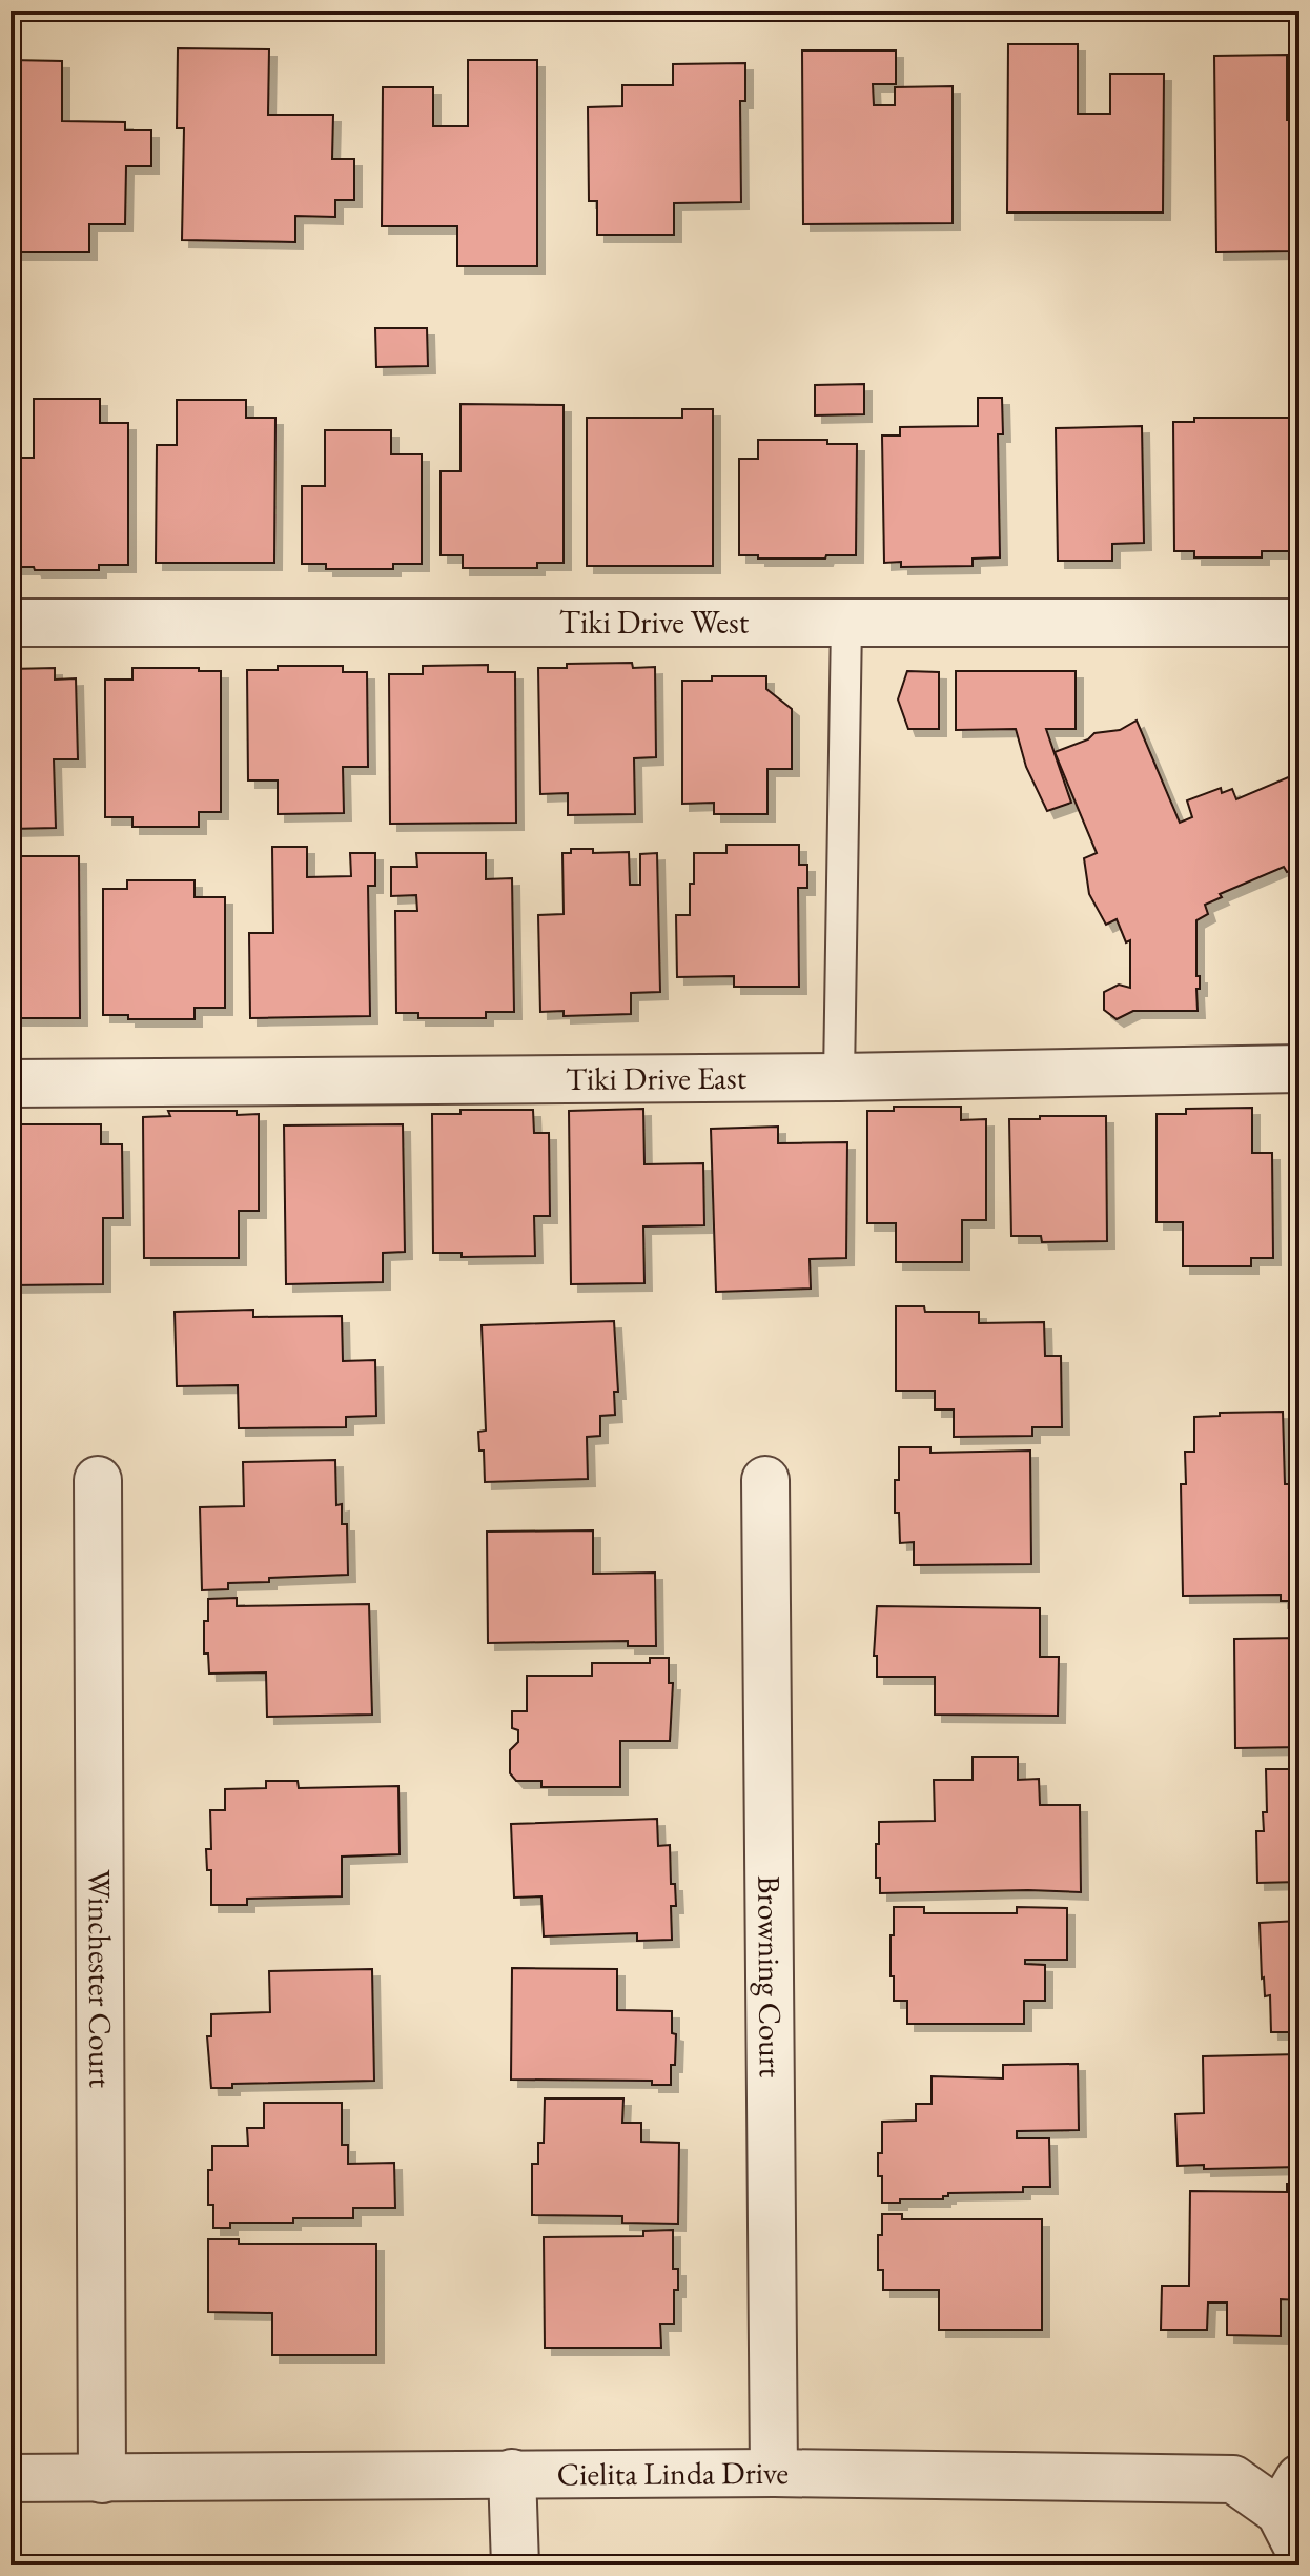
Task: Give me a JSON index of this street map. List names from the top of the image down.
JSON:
{
  "streets": {
    "street": [
      "Tiki Drive West",
      "Tiki Drive East",
      "Browning Court",
      "Winchester Court",
      "Cielita Linda Drive"
    ]
  },
  "crossings": [
    ["Browning Court", "Cielita Linda Drive"],
    ["Winchester Court", "Cielita Linda Drive"]
  ]
}
